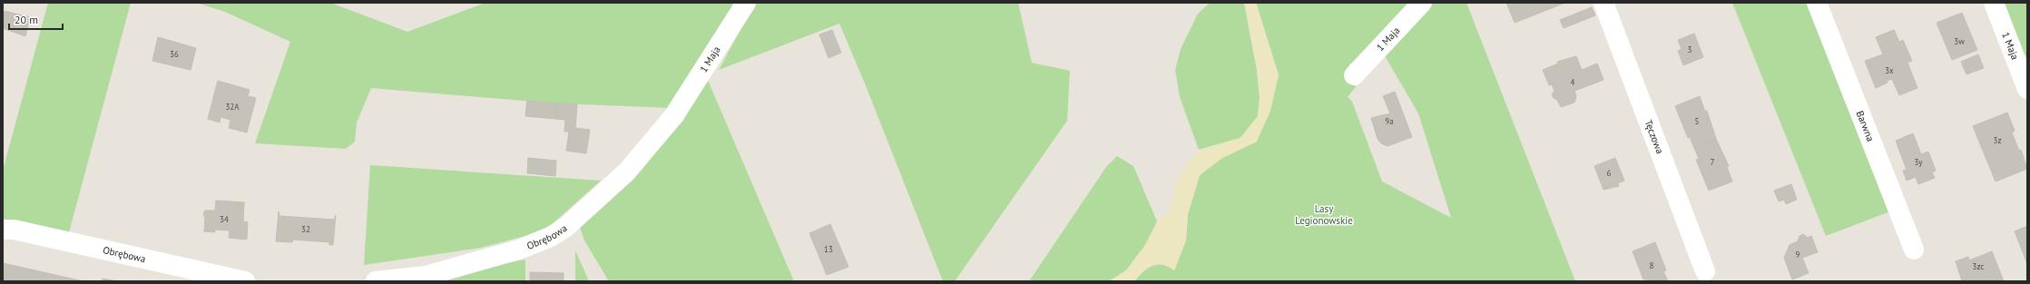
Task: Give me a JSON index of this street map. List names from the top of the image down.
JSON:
{
  "streets": {
    "street": [
      "1 Maja",
      "Barwna",
      "Tęczowa",
      "Obrębowa"
    ]
  },
  "crossings": [
    ["1 Maja", "Obrębowa"]
  ],
  "parks": ["Lasy Legionowskie"],
  "house_numbers": [
    "3w",
    "3",
    "36",
    "3x",
    "4",
    "32A",
    "9a",
    "5",
    "3z",
    "7",
    "3y",
    "6",
    "34",
    "32",
    "13",
    "9",
    "8",
    "3zc"
  ],
  "scale_bar": "20 m"
}
